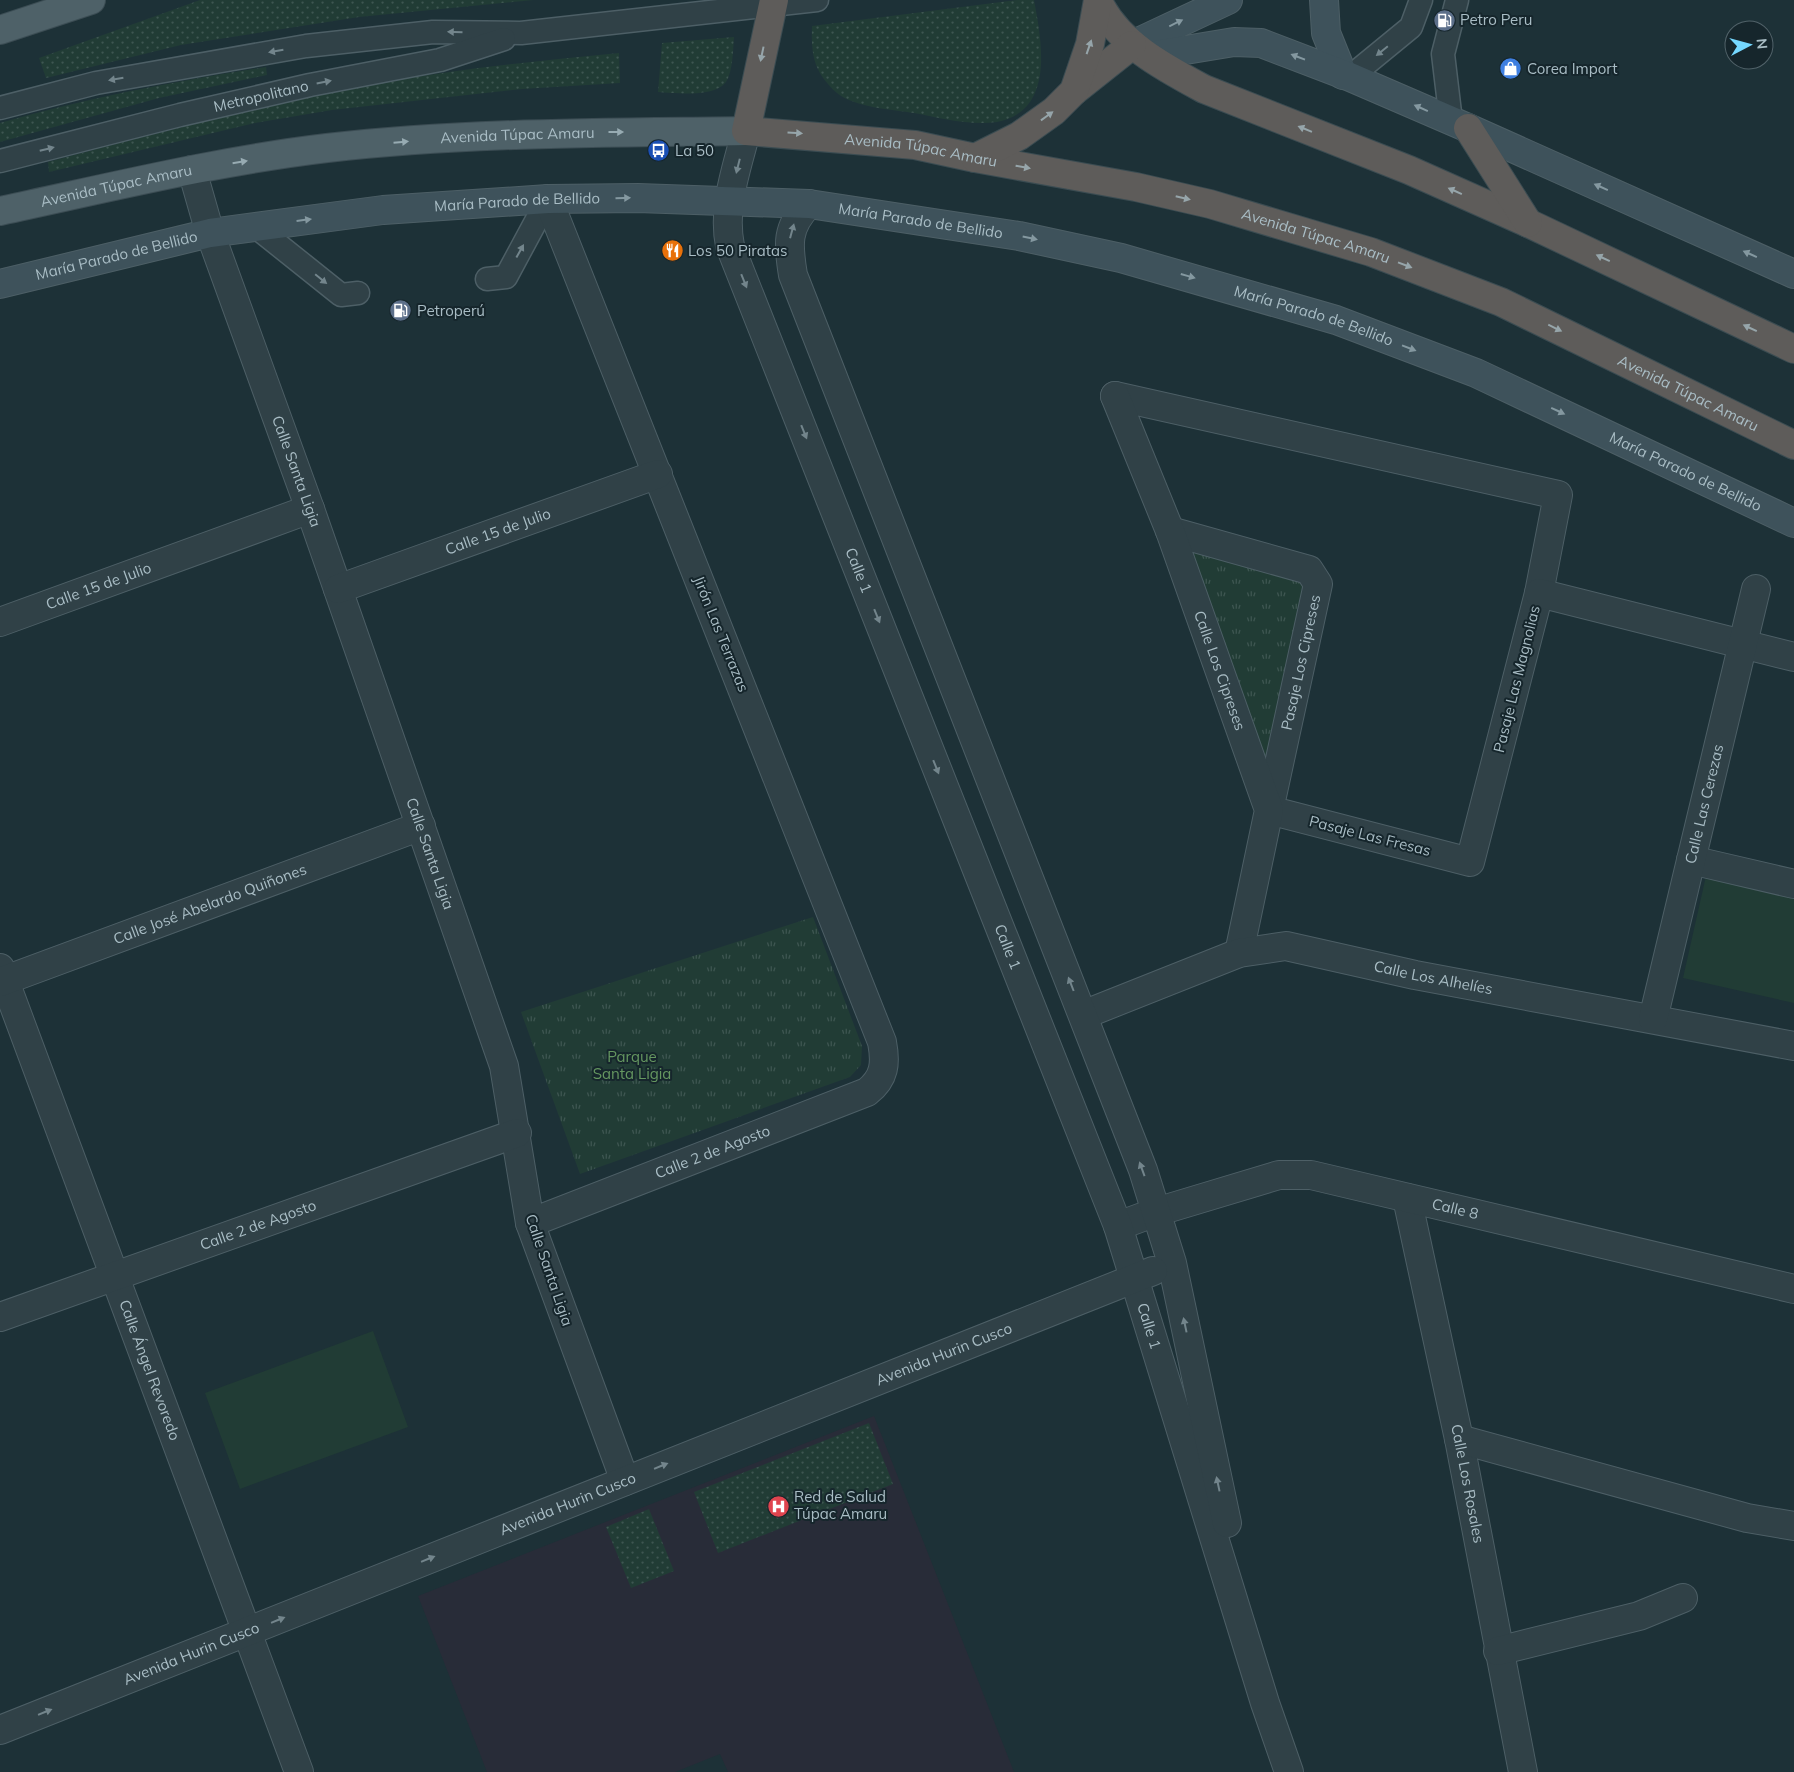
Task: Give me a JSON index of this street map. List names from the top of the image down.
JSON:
{
  "streets": {
    "highway": ["Avenida Túpac Amaru"],
    "main road": ["María Parado de Bellido"],
    "street": [
      "Calle Santa Ligia",
      "Calle 15 de Julio",
      "Calle 1",
      "Jirón Las Terrazas",
      "Pasaje Los Cipreses",
      "Calle Los Cipreses",
      "Pasaje Las Magnolias",
      "Calle Las Cerezas",
      "Pasaje Las Fresas",
      "Calle José Abelardo Quiñones",
      "Calle Los Alhelíes",
      "Calle 2 de Agosto",
      "Calle 8",
      "Avenida Hurin Cusco",
      "Calle Ángel Revoredo",
      "Calle Los Rosales"
    ],
    "lane": ["Metropolitano"]
  },
  "crossings": [
    ["Avenida Túpac Amaru", "Calle Santa Ligia"],
    ["Avenida Túpac Amaru", "Calle 1"],
    ["María Parado de Bellido", "Calle Santa Ligia"],
    ["María Parado de Bellido", "Calle 1"],
    ["María Parado de Bellido", "Jirón Las Terrazas"],
    ["Calle Santa Ligia", "Calle 15 de Julio"],
    ["Calle Santa Ligia", "Calle José Abelardo Quiñones"],
    ["Calle Santa Ligia", "Calle 2 de Agosto"],
    ["Calle Santa Ligia", "Avenida Hurin Cusco"],
    ["Calle 15 de Julio", "Jirón Las Terrazas"],
    ["Calle 1", "Calle Los Alhelíes"],
    ["Calle 1", "Calle 8"],
    ["Calle 1", "Avenida Hurin Cusco"],
    ["Jirón Las Terrazas", "Calle 2 de Agosto"],
    ["Pasaje Los Cipreses", "Calle Los Cipreses"],
    ["Pasaje Los Cipreses", "Pasaje Las Fresas"],
    ["Calle Los Cipreses", "Pasaje Las Magnolias"],
    ["Calle Los Cipreses", "Pasaje Las Fresas"],
    ["Pasaje Las Magnolias", "Pasaje Las Fresas"],
    ["Calle Las Cerezas", "Calle Los Alhelíes"],
    ["Calle José Abelardo Quiñones", "Calle Ángel Revoredo"],
    ["Calle 2 de Agosto", "Calle Ángel Revoredo"],
    ["Calle 8", "Calle Los Rosales"],
    ["Avenida Hurin Cusco", "Calle Ángel Revoredo"]
  ],
  "one_way": ["Avenida Hurin Cusco"],
  "parks": ["Parque Santa Ligia"],
  "places": {
    "fuel station": ["Petro Peru", "Petroperú"],
    "shop": ["Corea Import"],
    "bus stop": ["La 50"],
    "restaurant": ["Los 50 Piratas"],
    "hospital": ["Red de Salud Túpac Amaru"]
  },
  "north": "right"
}
